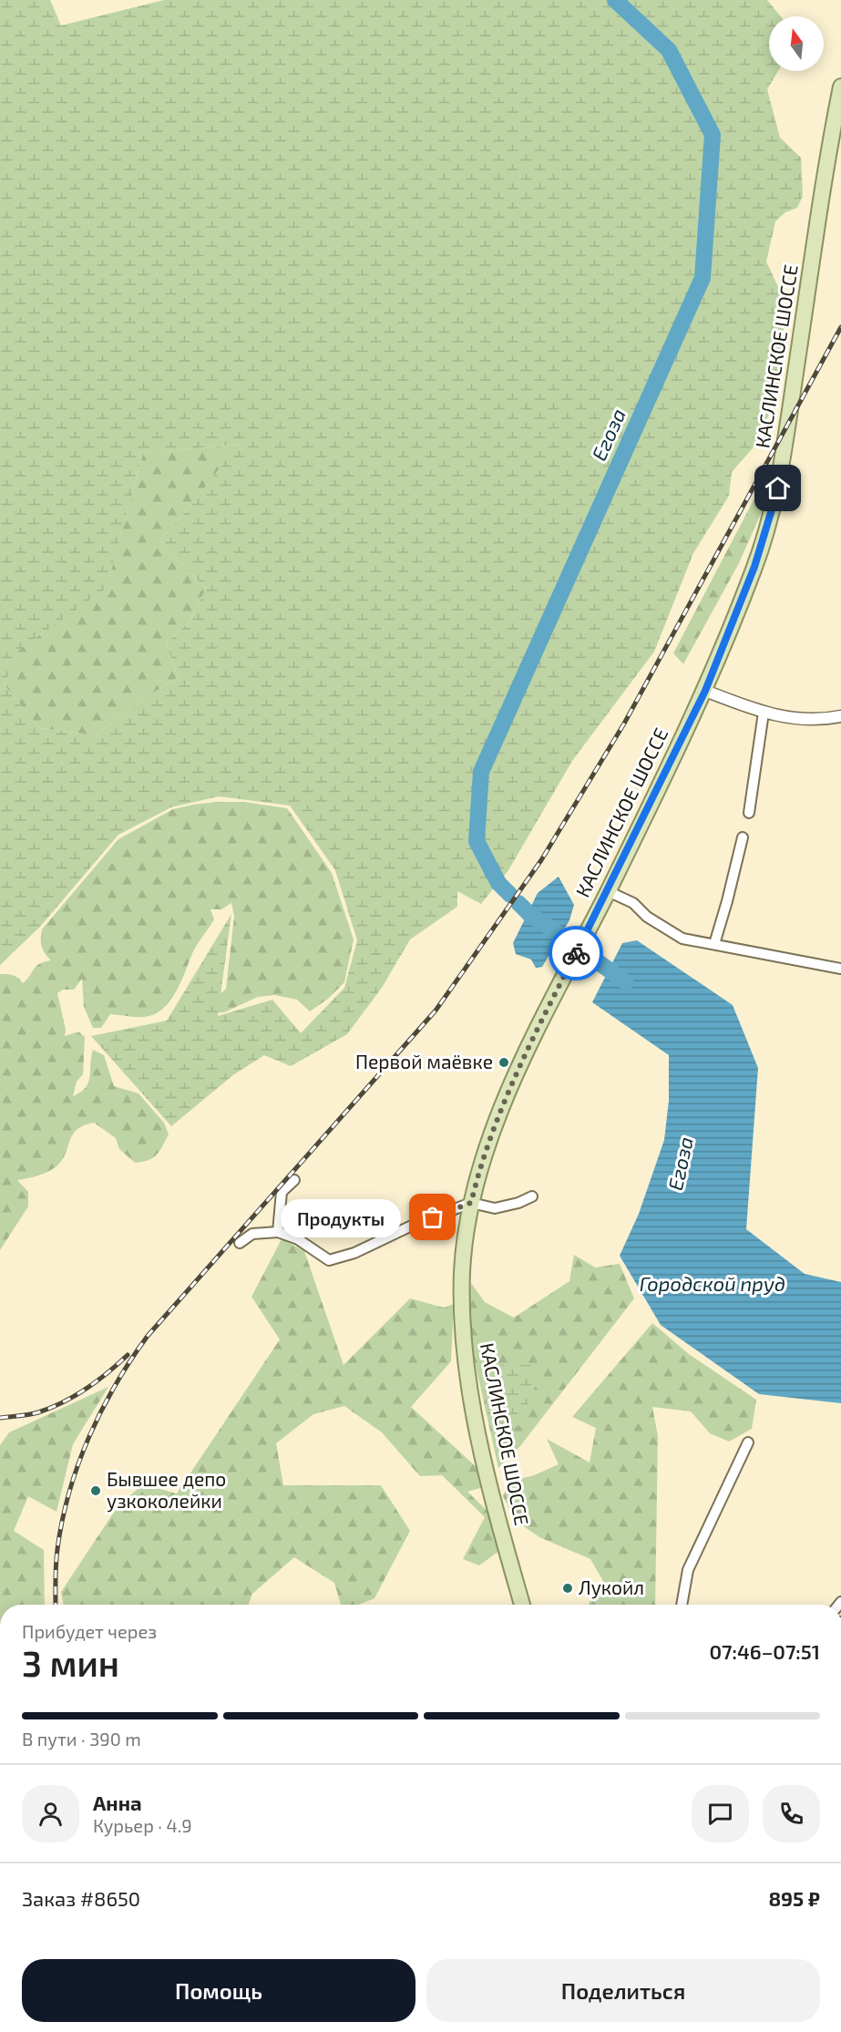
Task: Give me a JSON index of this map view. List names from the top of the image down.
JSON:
{
  "streets": {
    "main road": ["КАСЛИНСКОЕ ШОССЕ"]
  },
  "water": ["Егоза", "Городской пруд"],
  "places": [
    "Первой маёвке",
    "Продукты",
    "Бывшее депо узкоколейки",
    "Лукойл"
  ],
  "north": "top",
  "page": {
    "bubble": "Продукты",
    "heading": ["3 мин", "Прибудет через", "07:46–07:51"],
    "panel": [
      "Анна",
      "Курьер · 4.9",
      "Заказ #8650",
      "895 ₽"
    ],
    "bar": "В пути · 390 m",
    "buttons": ["Помощь", "Поделиться"]
  }
}
